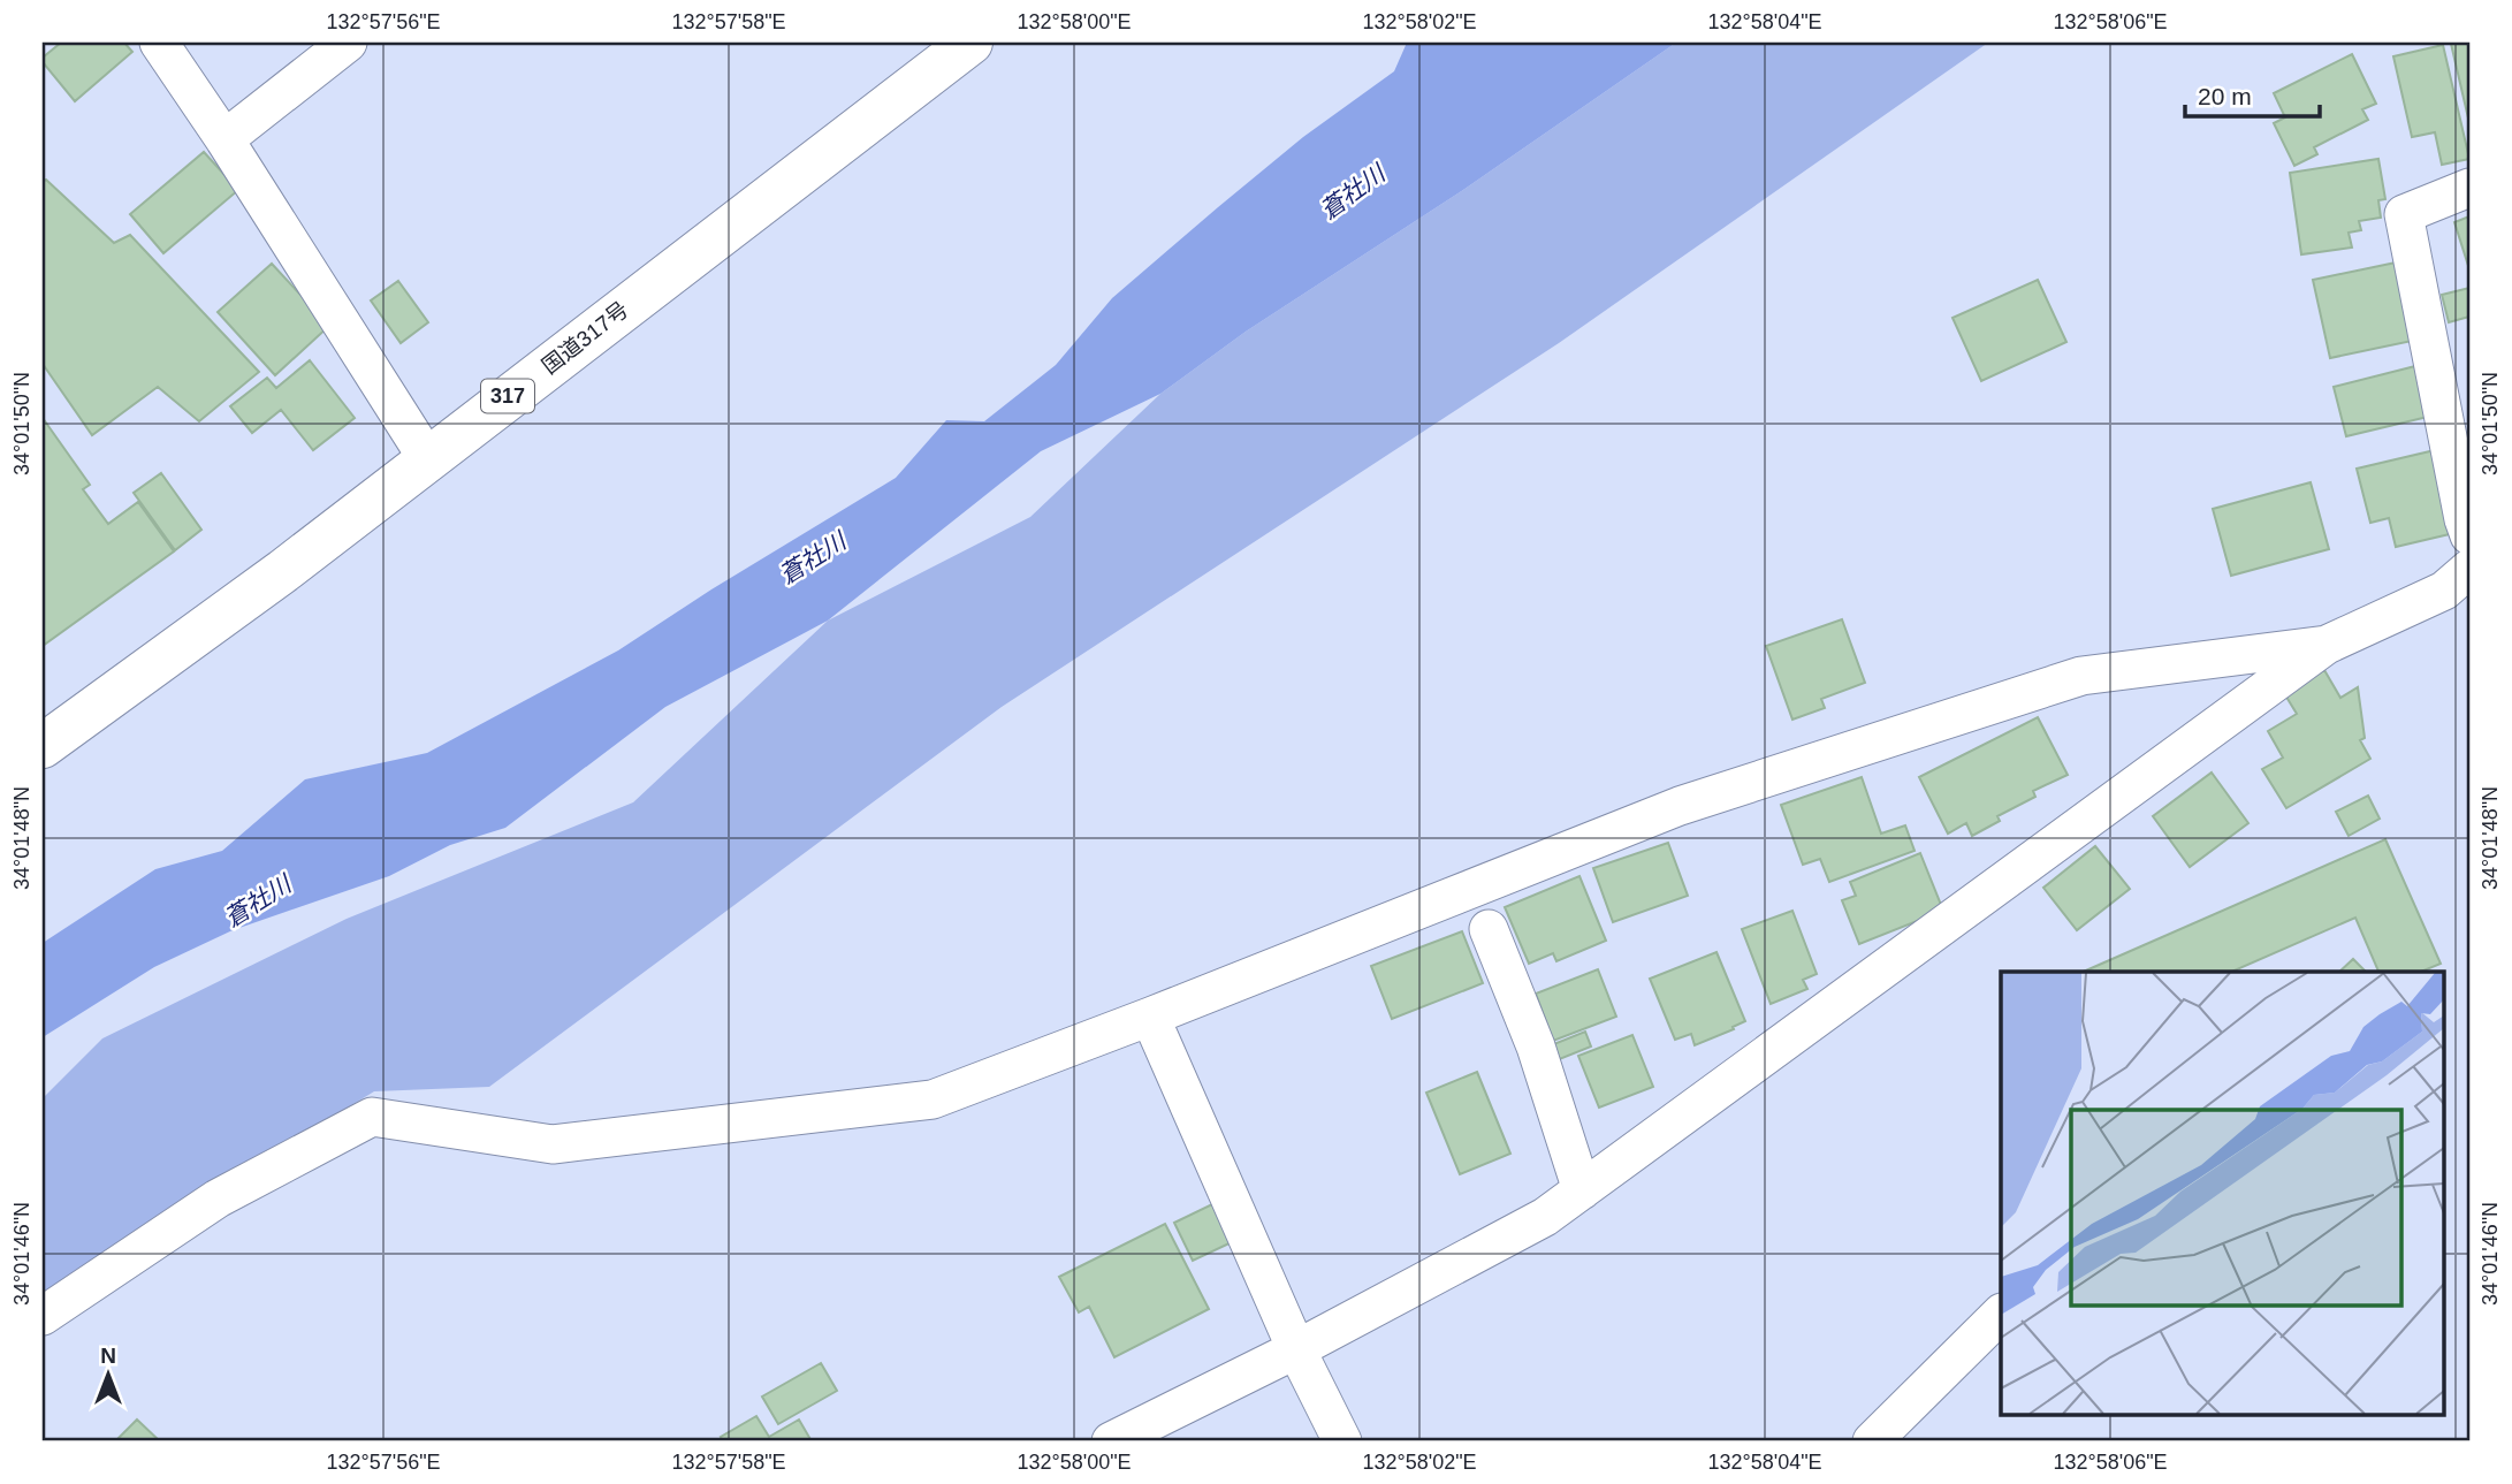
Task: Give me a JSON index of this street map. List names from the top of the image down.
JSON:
{
  "streets": {
    "highway": ["国道317号", "317"]
  },
  "water": ["蒼社川"],
  "scale_bar": "20 m",
  "north": "top",
  "coordinates": [
    "132°57'56\"E",
    "132°57'58\"E",
    "132°58'00\"E",
    "132°58'02\"E",
    "132°58'04\"E",
    "132°58'06\"E",
    "34°01'50\"N",
    "34°01'48\"N",
    "34°01'46\"N"
  ]
}
